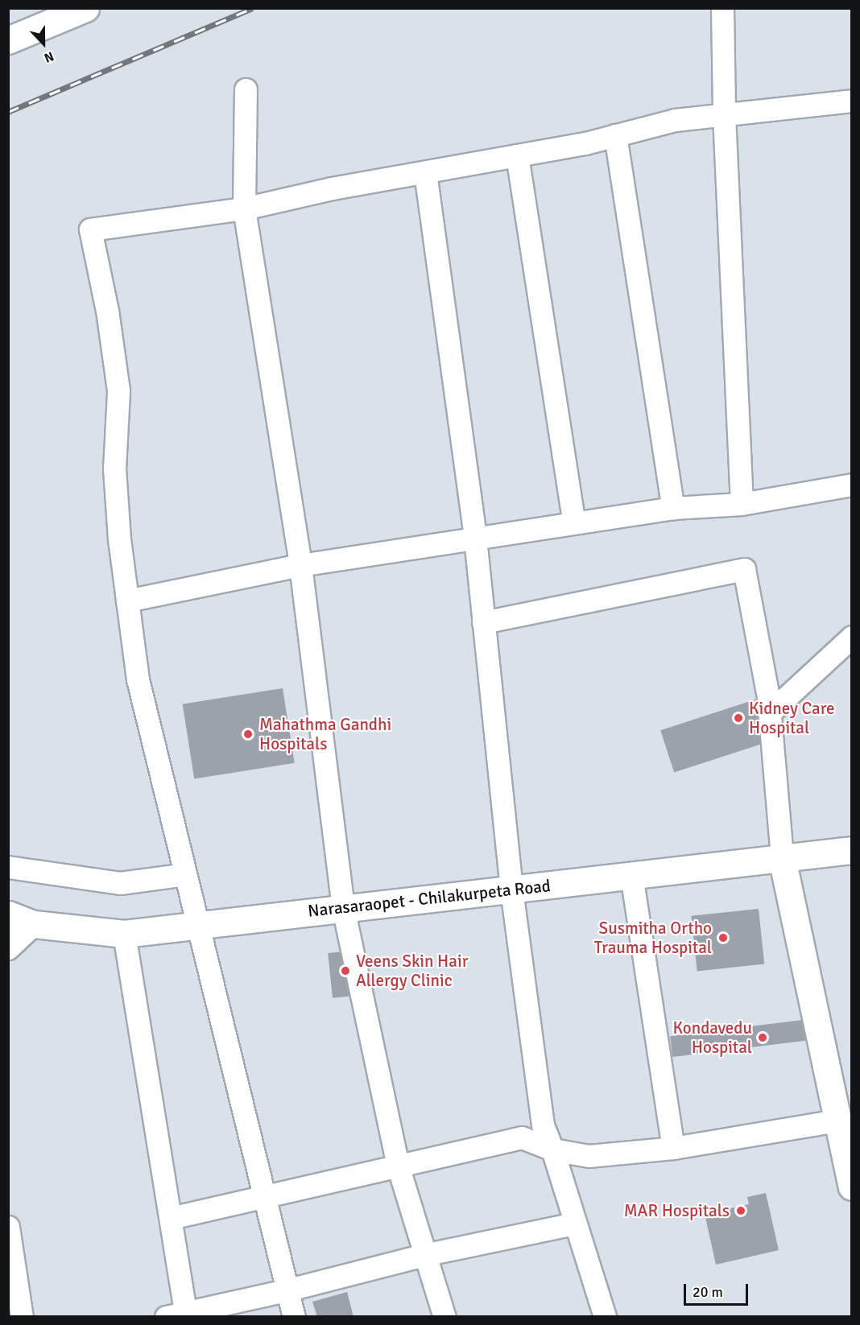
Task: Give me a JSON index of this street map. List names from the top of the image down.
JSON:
{
  "streets": {
    "main road": ["Narasaraopet - Chilakurpeta Road"]
  },
  "places": [
    "Kidney Care Hospital",
    "Mahathma Gandhi Hospitals",
    "Susmitha Ortho Trauma Hospital",
    "Veens Skin Hair Allergy Clinic",
    "Kondavedu Hospital",
    "MAR Hospitals"
  ],
  "scale_bar": "20 m",
  "north": "bottom"
}
